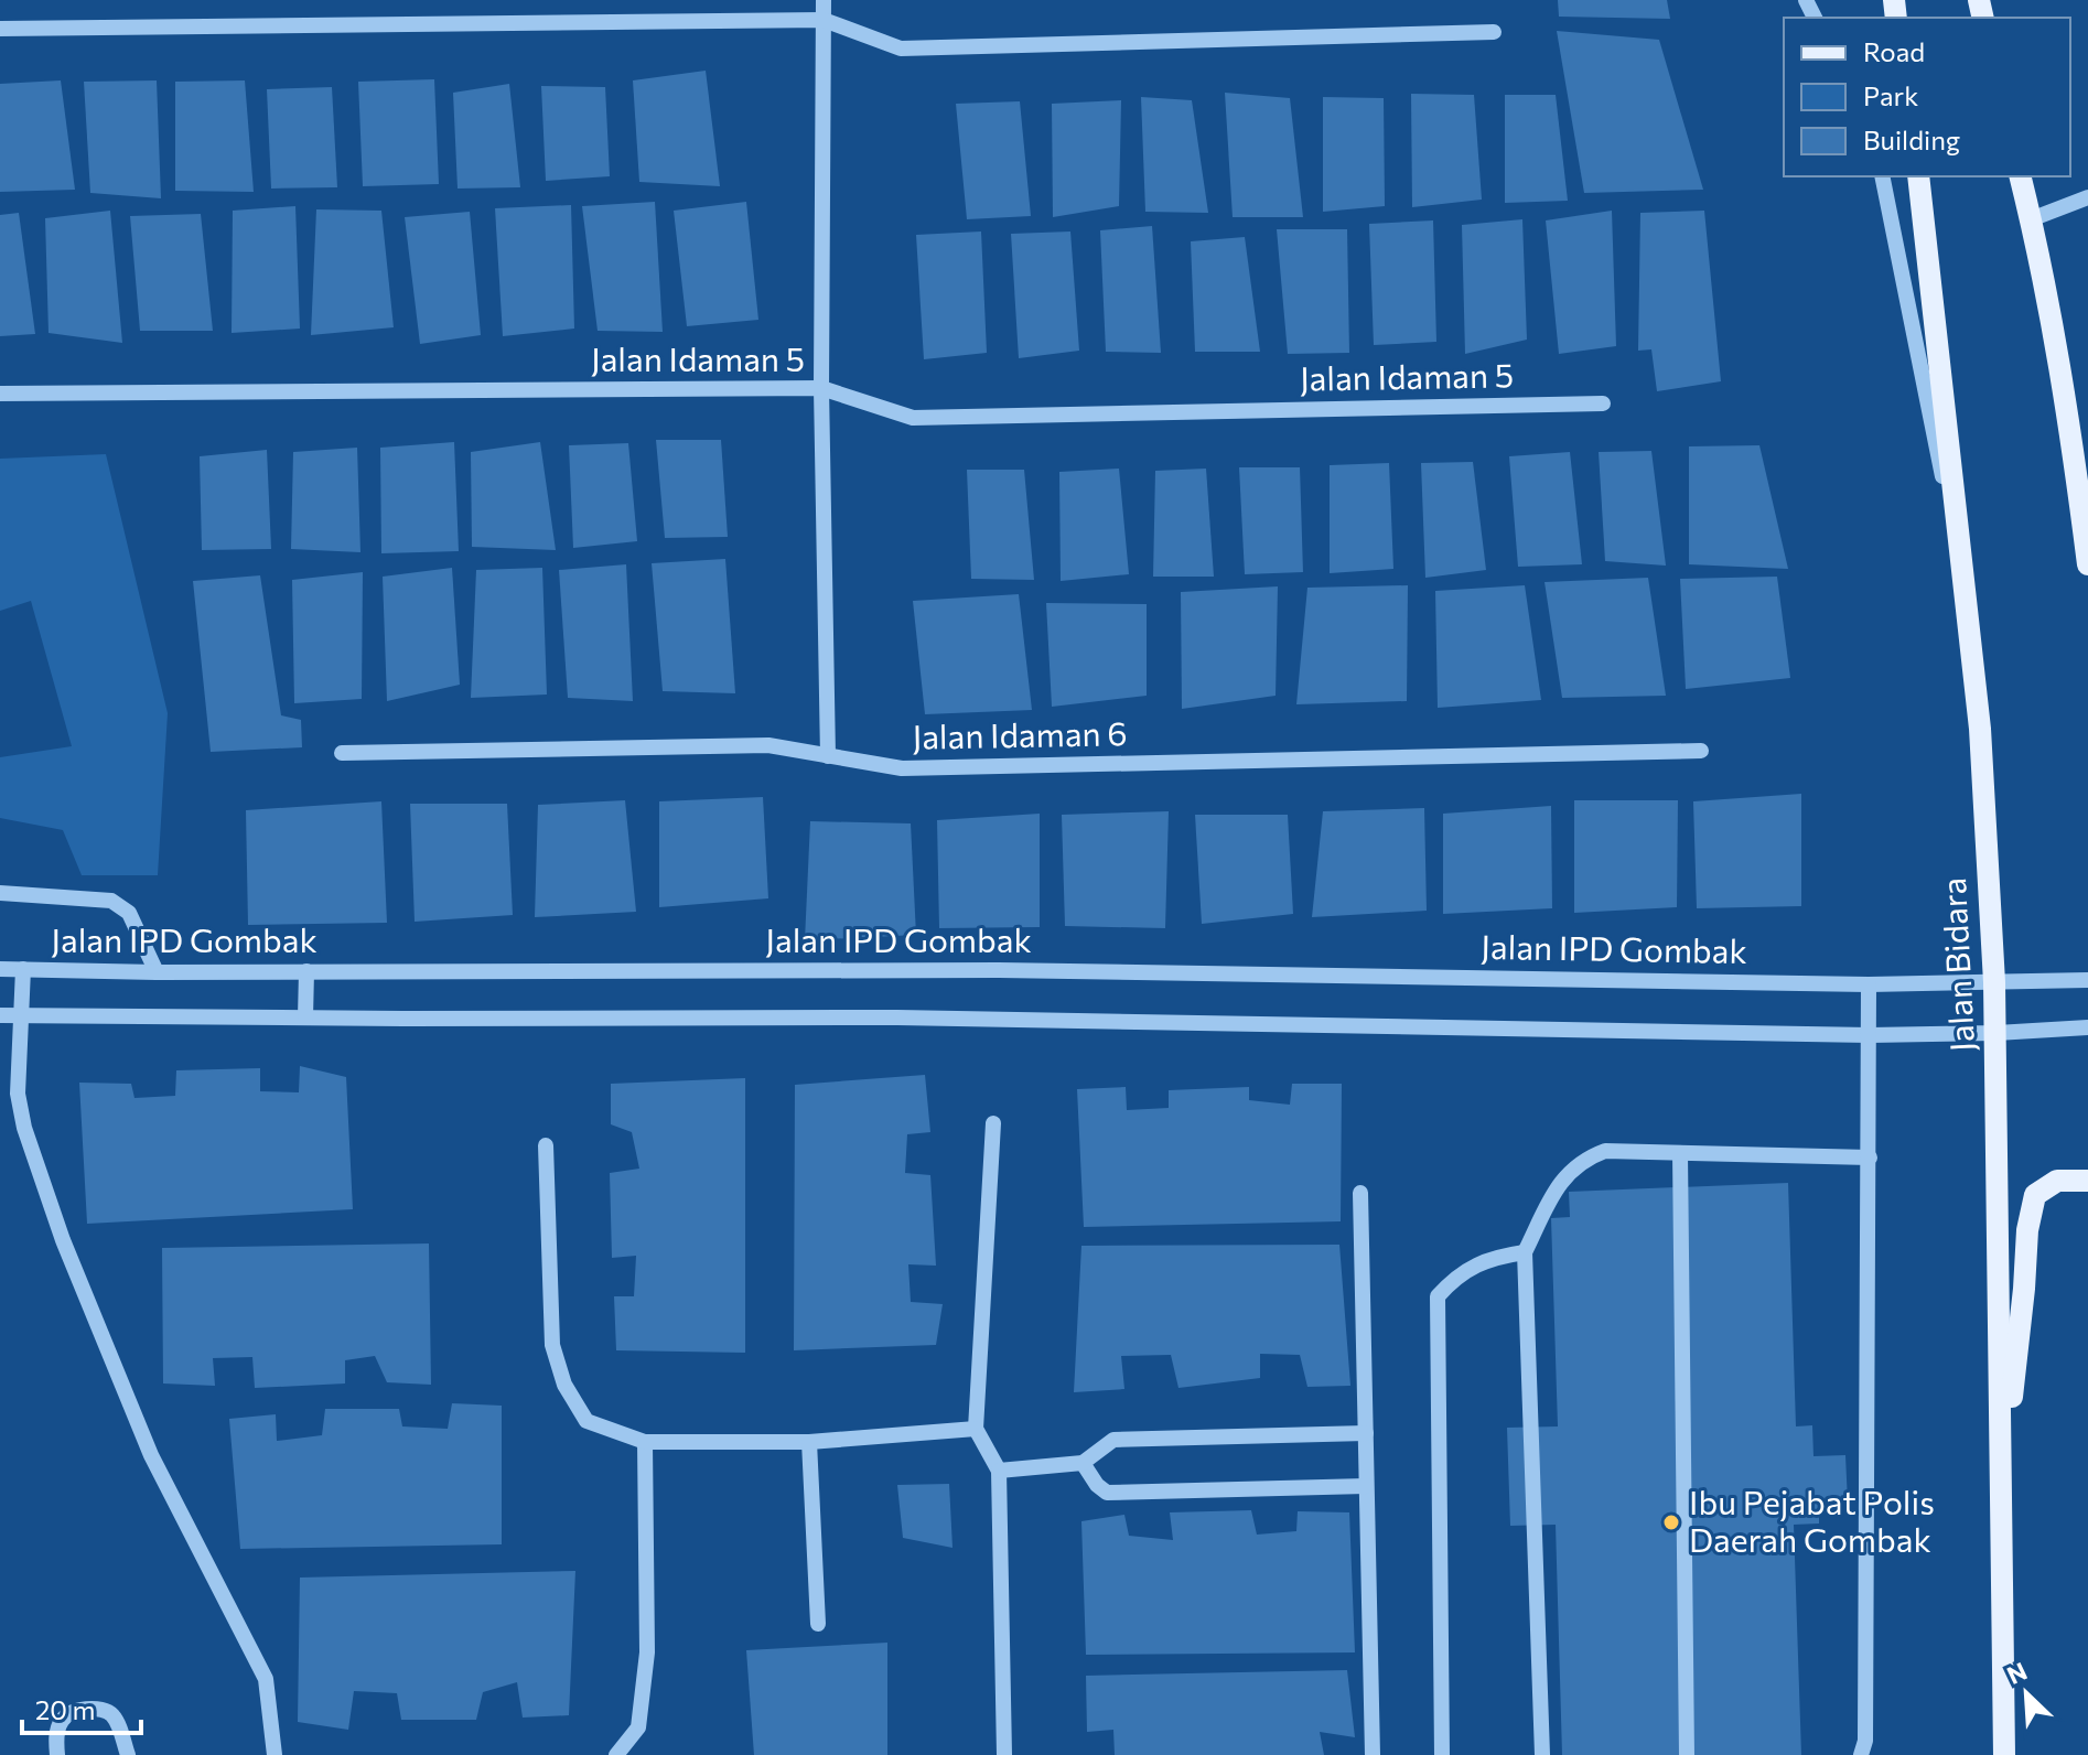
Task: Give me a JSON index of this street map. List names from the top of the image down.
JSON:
{
  "streets": {
    "main road": ["Jalan Bidara"],
    "street": ["Jalan Idaman 5", "Jalan Idaman 6", "Jalan IPD Gombak"]
  },
  "crossings": [
    ["Jalan IPD Gombak", "Jalan Bidara"]
  ],
  "places": ["Ibu Pejabat Polis Daerah Gombak"],
  "legend": ["Road", "Park", "Building"],
  "scale_bar": "20 m",
  "north": "top left"
}
